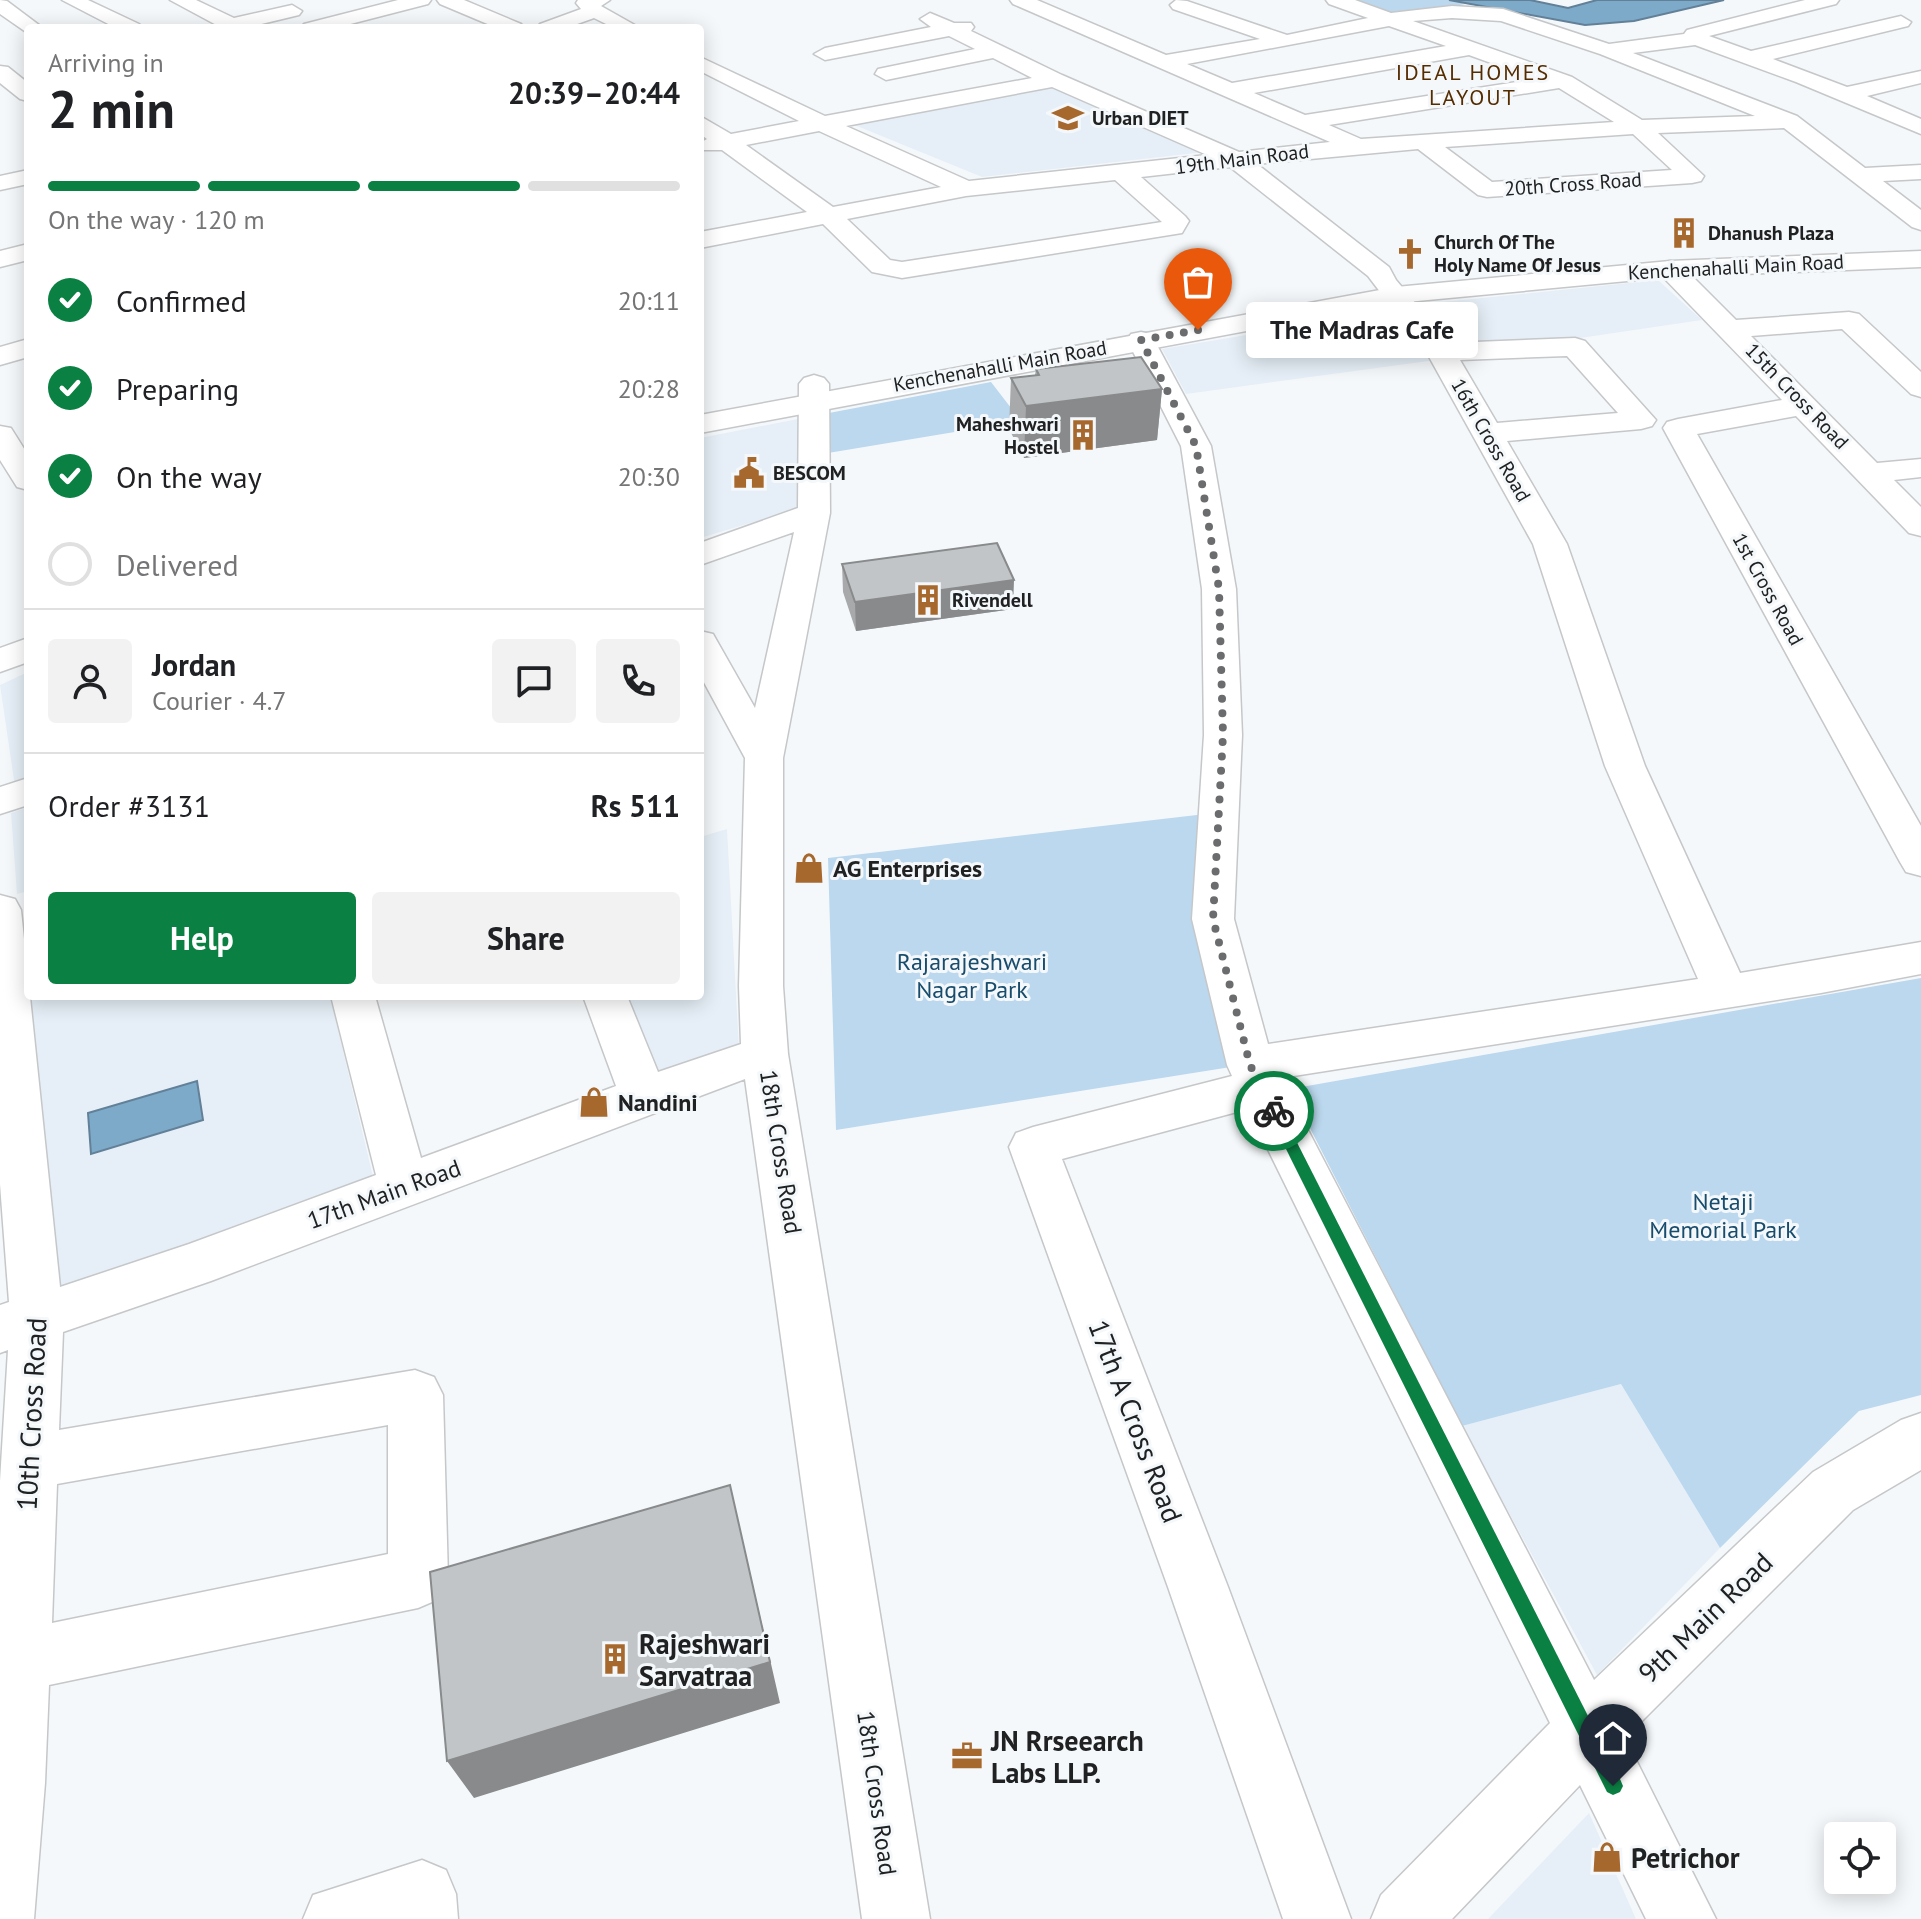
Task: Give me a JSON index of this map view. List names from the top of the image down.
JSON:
{
  "streets": {
    "street": [
      "19th Main Road",
      "20th Cross Road",
      "Kenchenahalli Main Road",
      "15th Cross Road",
      "16th Cross Road",
      "1st Cross Road",
      "18th Cross Road",
      "17th Main Road",
      "10th Cross Road",
      "17th A Cross Road",
      "9th Main Road"
    ]
  },
  "crossings": [
    ["19th Main Road", "20th Cross Road"],
    ["19th Main Road", "16th Cross Road"],
    ["Kenchenahalli Main Road", "15th Cross Road"],
    ["Kenchenahalli Main Road", "16th Cross Road"],
    ["Kenchenahalli Main Road", "18th Cross Road"],
    ["15th Cross Road", "1st Cross Road"],
    ["18th Cross Road", "17th Main Road"],
    ["17th Main Road", "10th Cross Road"]
  ],
  "districts": ["IDEAL HOMES LAYOUT"],
  "parks": ["Rajarajeshwari Nagar Park", "Netaji Memorial Park"],
  "places": {
    "school or university": ["Urban DIET"],
    "building": [
      "Dhanush Plaza",
      "Maheshwari Hostel",
      "Rivendell",
      "Rajeshwari Sarvatraa"
    ],
    "church": ["Church Of The Holy Name Of Jesus"],
    "other": ["The Madras Cafe"],
    "public building": ["BESCOM"],
    "shop": ["AG Enterprises", "Nandini", "Petrichor"],
    "office": ["JN Rrseearch Labs LLP."]
  },
  "page": {
    "heading": ["2 min", "Arriving in", "20:39–20:44"],
    "panel": [
      "Jordan",
      "Courier · 4.7",
      "Order #3131",
      "Rs 511"
    ],
    "bar": "On the way · 120 m",
    "list": [
      ["Confirmed", "20:11"],
      ["Preparing", "20:28"],
      ["On the way", "20:30"],
      "Delivered"
    ],
    "bubble": "The Madras Cafe",
    "buttons": ["Help", "Share"]
  }
}
